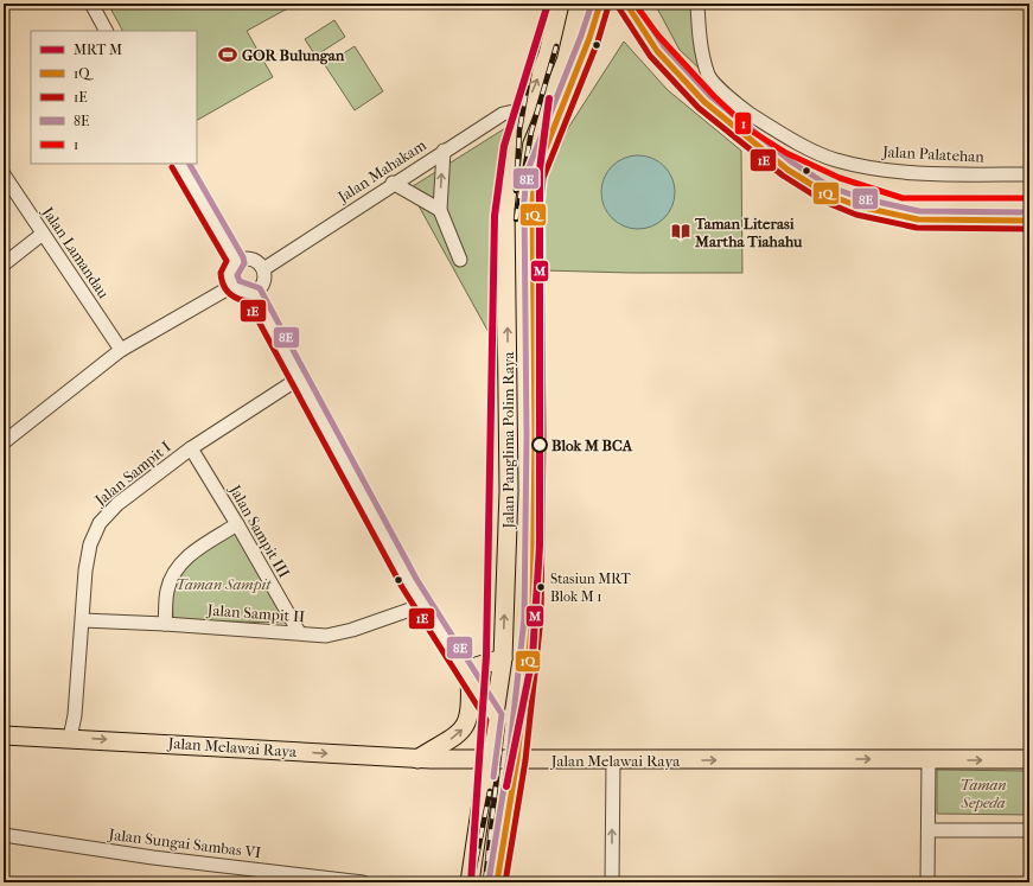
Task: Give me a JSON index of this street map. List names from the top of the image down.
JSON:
{
  "streets": {
    "main road": ["Jalan Panglima Polim Raya", "Jalan Melawai Raya"],
    "street": [
      "Jalan Palatehan",
      "Jalan Mahakam",
      "Jalan Lamandau",
      "Jalan Sampit I",
      "Jalan Sampit III",
      "Jalan Sampit II",
      "Jalan Sungai Sambas VI"
    ]
  },
  "crossings": [
    ["Jalan Mahakam", "Jalan Panglima Polim Raya"],
    ["Jalan Panglima Polim Raya", "Jalan Melawai Raya"],
    ["Jalan Sampit I", "Jalan Sampit III"],
    ["Jalan Sampit I", "Jalan Sampit II"],
    ["Jalan Sampit I", "Jalan Melawai Raya"],
    ["Jalan Sampit III", "Jalan Sampit II"]
  ],
  "one_way": ["Jalan Melawai Raya"],
  "parks": ["Taman Sampit", "Taman Sepeda"],
  "places": {
    "sports": ["GOR Bulungan"],
    "library": ["Taman Literasi Martha Tiahahu"],
    "other": ["Blok M BCA", "Stasiun MRT Blok M 1"]
  },
  "lines": [
    "metro line M",
    "transit line 1Q",
    "transit line 8E",
    "transit line 1",
    "transit line 1E"
  ],
  "legend": [
    "MRT M",
    "1Q",
    "1E",
    "8E",
    "1"
  ]
}
